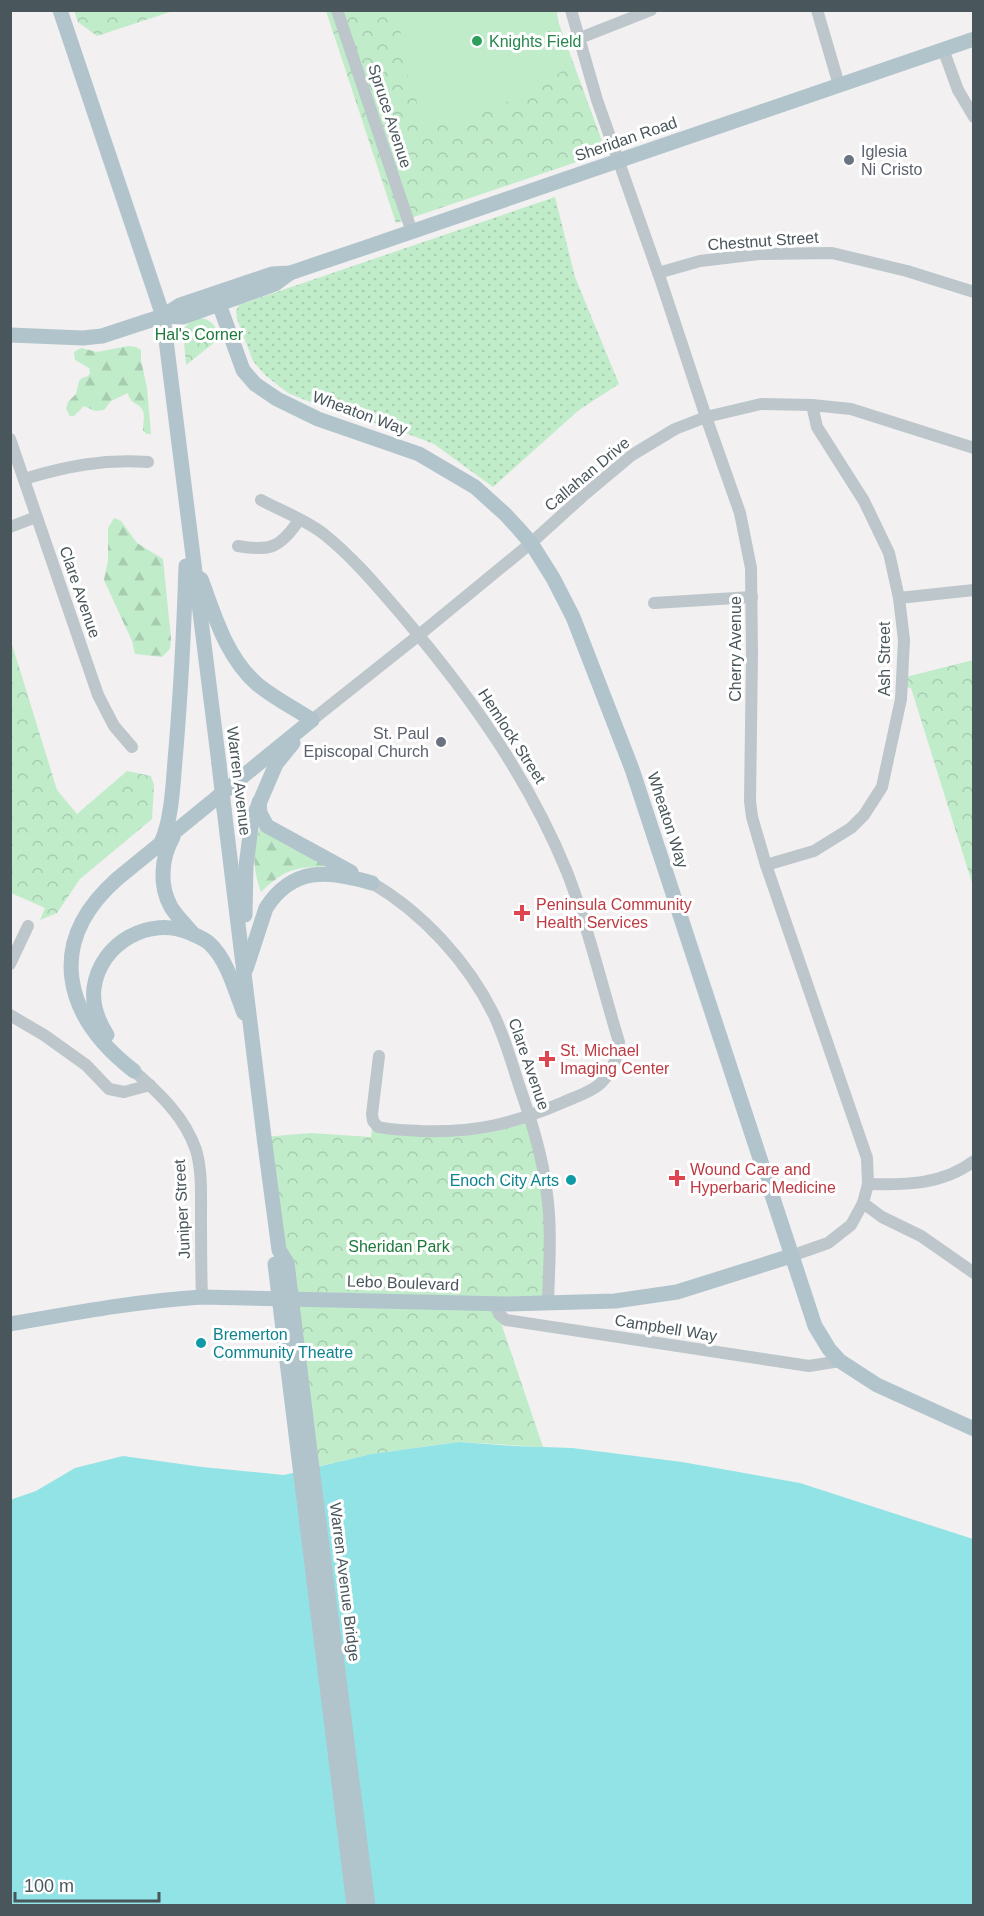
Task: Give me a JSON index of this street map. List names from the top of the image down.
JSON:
{
  "streets": {
    "main road": [
      "Sheridan Road",
      "Wheaton Way",
      "Warren Avenue",
      "Lebo Boulevard",
      "Warren Avenue Bridge"
    ],
    "street": [
      "Spruce Avenue",
      "Chestnut Street",
      "Callahan Drive",
      "Clare Avenue",
      "Cherry Avenue",
      "Ash Street",
      "Hemlock Street",
      "Juniper Street",
      "Campbell Way"
    ]
  },
  "crossings": [
    ["Spruce Avenue", "Sheridan Road"],
    ["Sheridan Road", "Wheaton Way"],
    ["Sheridan Road", "Cherry Avenue"],
    ["Sheridan Road", "Warren Avenue"],
    ["Chestnut Street", "Cherry Avenue"],
    ["Wheaton Way", "Callahan Drive"],
    ["Wheaton Way", "Cherry Avenue"],
    ["Wheaton Way", "Lebo Boulevard"],
    ["Wheaton Way", "Campbell Way"],
    ["Callahan Drive", "Cherry Avenue"],
    ["Callahan Drive", "Ash Street"],
    ["Callahan Drive", "Hemlock Street"],
    ["Clare Avenue", "Hemlock Street"],
    ["Clare Avenue", "Lebo Boulevard"],
    ["Cherry Avenue", "Ash Street"],
    ["Cherry Avenue", "Lebo Boulevard"],
    ["Warren Avenue", "Warren Avenue Bridge"],
    ["Juniper Street", "Lebo Boulevard"],
    ["Lebo Boulevard", "Campbell Way"]
  ],
  "parks": ["Hal's Corner", "Sheridan Park"],
  "places": {
    "other": [
      "Knights Field",
      "Iglesia Ni Cristo",
      "St. Paul Episcopal Church",
      "Enoch City Arts",
      "Bremerton Community Theatre"
    ],
    "health": ["Peninsula Community Health Services", "St. Michael Imaging Center", "Wound Care and Hyperbaric Medicine"]
  },
  "scale_bar": "100 m"
}
